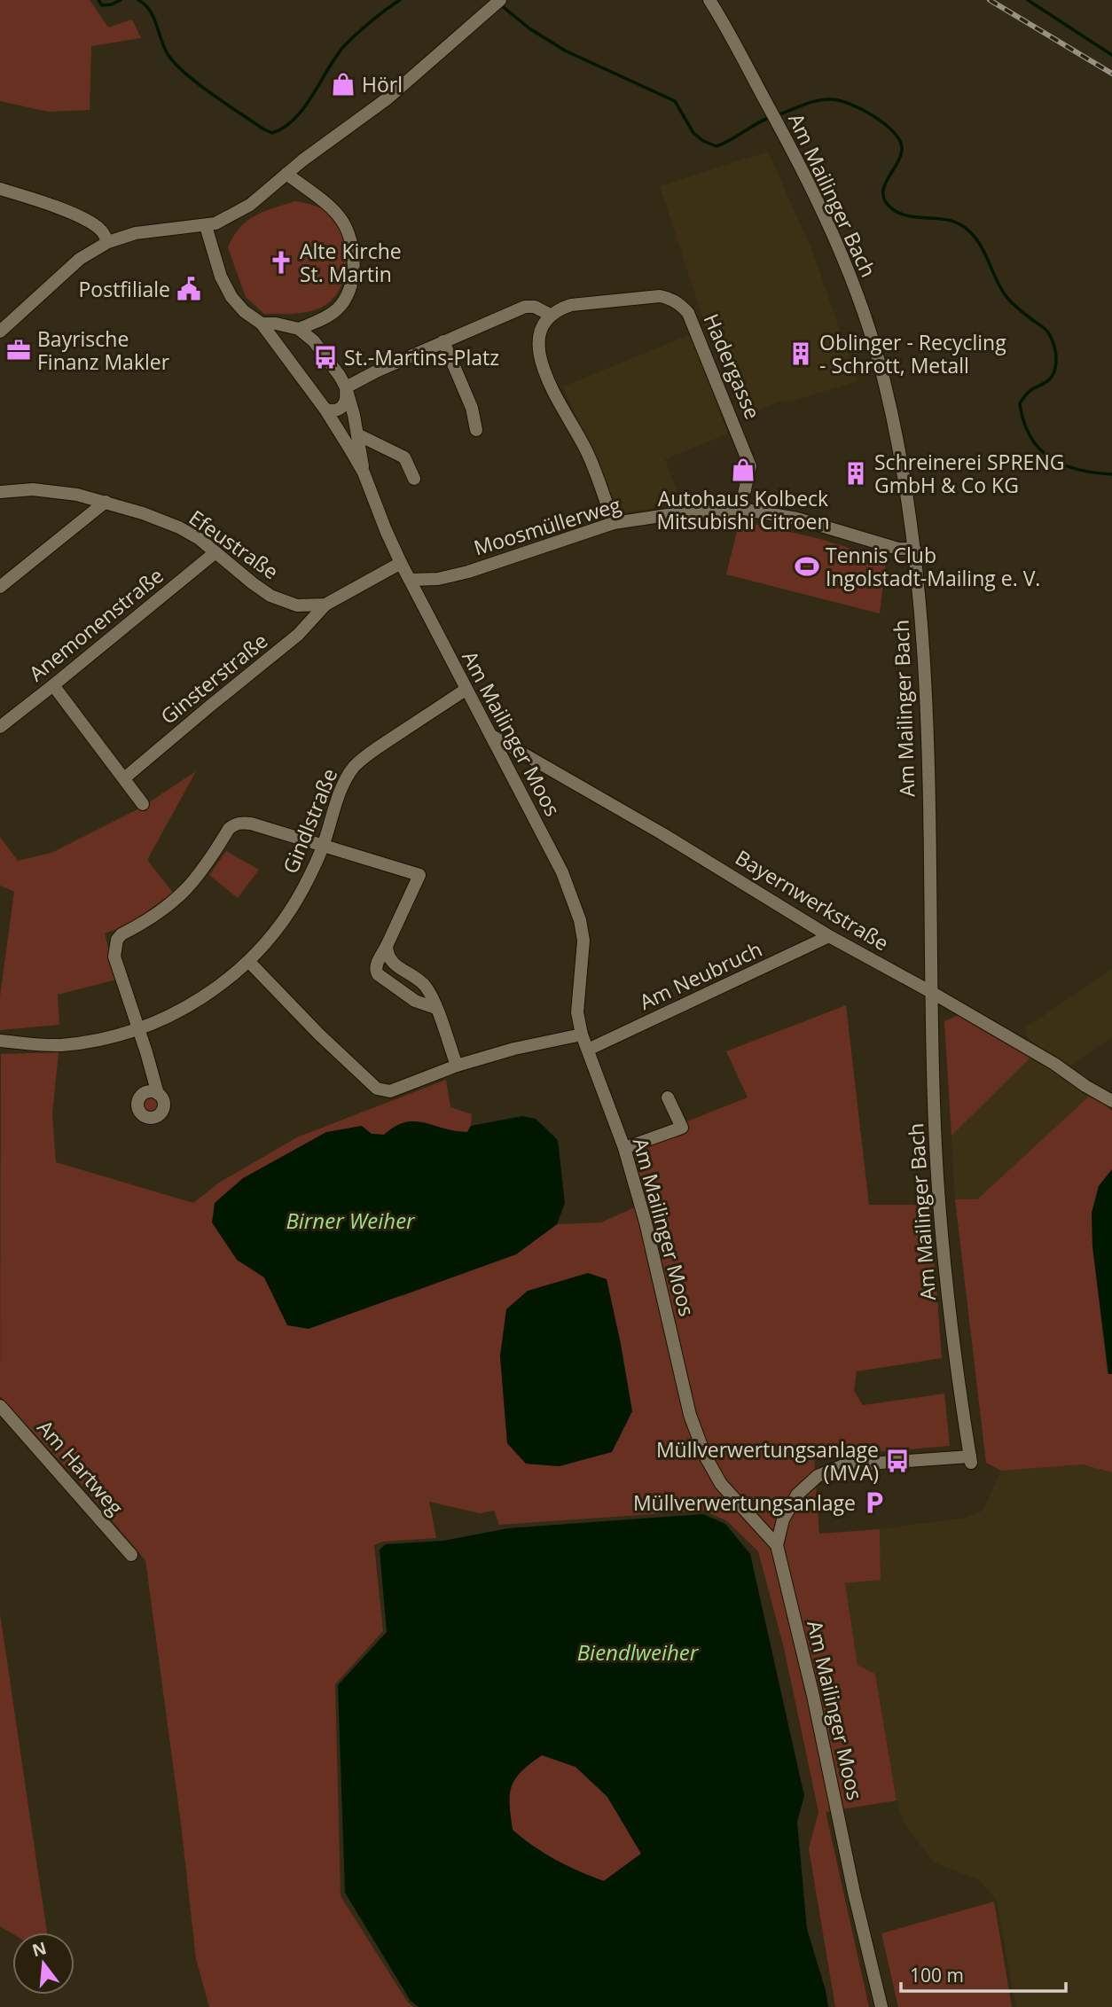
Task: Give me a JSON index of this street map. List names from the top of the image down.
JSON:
{
  "streets": {
    "street": [
      "Am Mailinger Bach",
      "Hadergasse",
      "Moosmüllerweg",
      "Efeustraße",
      "Anemonenstraße",
      "Ginsterstraße",
      "Am Mailinger Moos",
      "Gindlstraße",
      "Bayernwerkstraße",
      "Am Neubruch",
      "Am Hartweg"
    ]
  },
  "crossings": [
    ["Am Mailinger Bach", "Moosmüllerweg"],
    ["Am Mailinger Bach", "Am Mailinger Moos"],
    ["Am Mailinger Bach", "Bayernwerkstraße"],
    ["Hadergasse", "Moosmüllerweg"],
    ["Moosmüllerweg", "Am Mailinger Moos"],
    ["Efeustraße", "Anemonenstraße"],
    ["Efeustraße", "Ginsterstraße"],
    ["Efeustraße", "Am Mailinger Moos"],
    ["Am Mailinger Moos", "Gindlstraße"],
    ["Am Mailinger Moos", "Bayernwerkstraße"],
    ["Am Mailinger Moos", "Am Neubruch"],
    ["Bayernwerkstraße", "Am Neubruch"]
  ],
  "water": ["Birner Weiher", "Biendlweiher"],
  "places": {
    "shop": ["Hörl", "Autohaus Kolbeck Mitsubishi Citroen"],
    "church": ["Alte Kirche St. Martin"],
    "public building": ["Postfiliale"],
    "office": ["Bayrische Finanz Makler"],
    "building": ["Oblinger - Recycling - Schrott, Metall", "Schreinerei SPRENG GmbH & Co KG"],
    "bus stop": ["St.-Martins-Platz", "Müllverwertungsanlage (MVA)"],
    "sports": ["Tennis Club Ingolstadt-Mailing e. V."],
    "parking": ["Müllverwertungsanlage"]
  },
  "scale_bar": "100 m",
  "north": "top"
}
